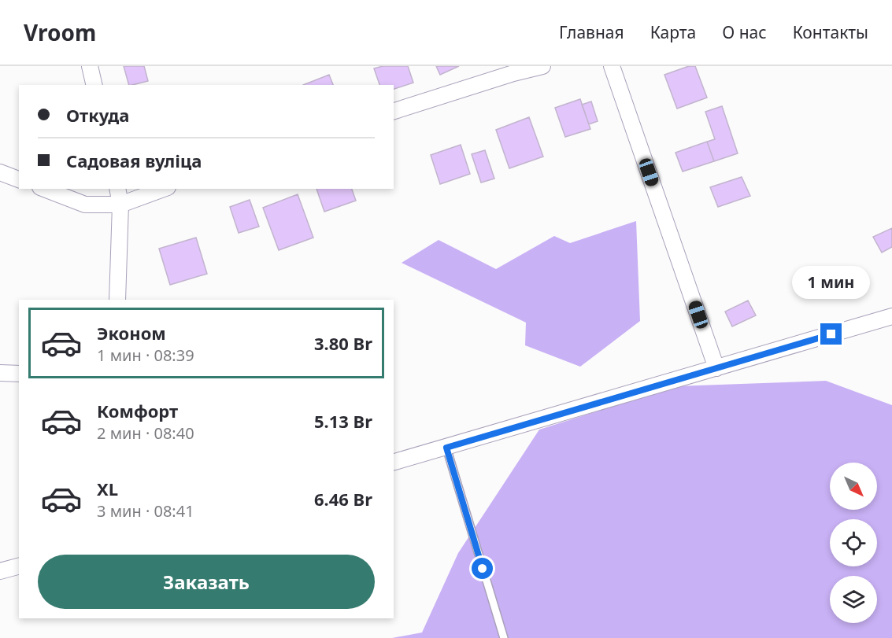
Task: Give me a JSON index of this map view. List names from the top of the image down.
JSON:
{
  "north": "bottom right",
  "page": {
    "header": "Vroom",
    "nav": [
      "Главная",
      "Карта",
      "О нас",
      "Контакты"
    ],
    "banner": ["Откуда", "Садовая вуліца"],
    "bubble": "1 мин",
    "list": [
      {
        "name": "Эконом",
        "note": "1 мин · 08:39",
        "value": "3.80 Br"
      },
      {
        "name": "Комфорт",
        "note": "2 мин · 08:40",
        "value": "5.13 Br"
      },
      {
        "name": "XL",
        "note": "3 мин · 08:41",
        "value": "6.46 Br"
      }
    ],
    "buttons": "Заказать"
  }
}
